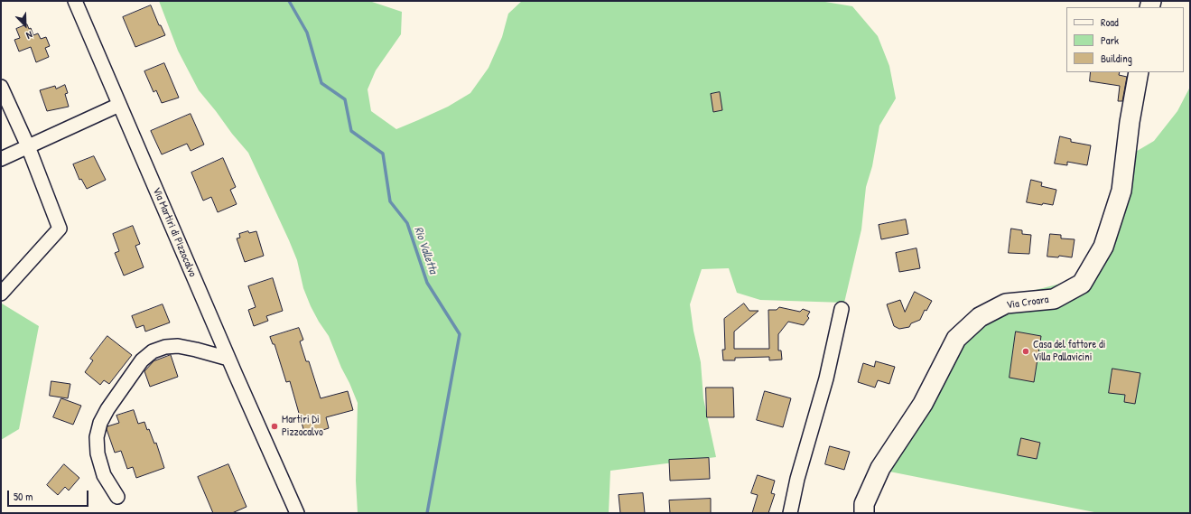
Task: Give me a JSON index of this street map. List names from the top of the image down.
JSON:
{
  "streets": {
    "street": ["Via Martiri di Pizzocalvo", "Via Croara"]
  },
  "water": ["Rio Valletta"],
  "places": ["Casa del fattore di Villa Pallavicini", "Martiri Di Pizzocalvo"],
  "legend": ["Road", "Park", "Building"],
  "scale_bar": "50 m",
  "north": "bottom right"
}
